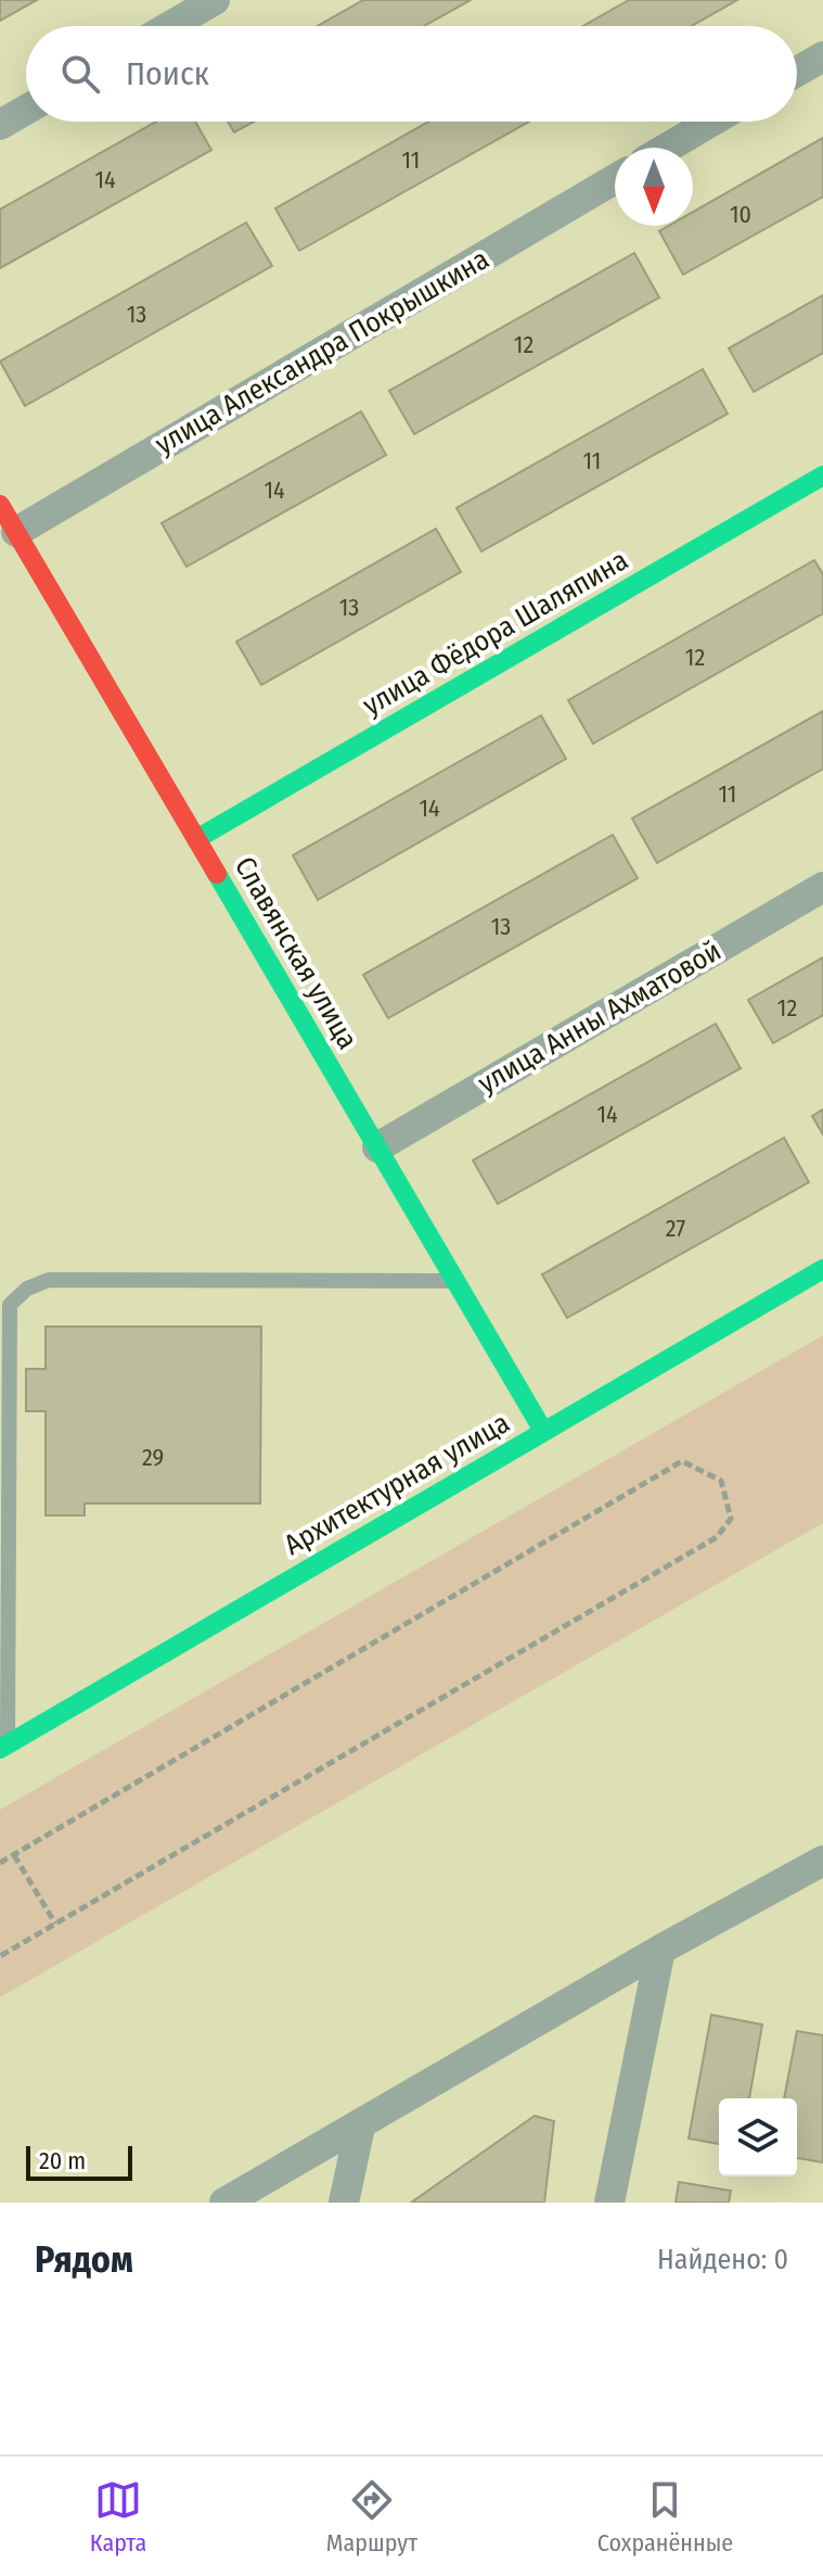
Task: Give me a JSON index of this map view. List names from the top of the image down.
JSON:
{
  "streets": {
    "street": [
      "улица Александра Покрышкина",
      "улица Фёдора Шаляпина",
      "Славянская улица",
      "улица Анны Ахматовой",
      "Архитектурная улица"
    ]
  },
  "crossings": [
    ["улица Александра Покрышкина", "Славянская улица"],
    ["улица Фёдора Шаляпина", "Славянская улица"],
    ["Славянская улица", "улица Анны Ахматовой"],
    ["Славянская улица", "Архитектурная улица"]
  ],
  "house_numbers": [
    "11",
    "14",
    "10",
    "13",
    "12",
    "11",
    "14",
    "13",
    "12",
    "11",
    "14",
    "13",
    "12",
    "14",
    "27",
    "29"
  ],
  "scale_bar": "20 m",
  "north": "bottom",
  "page": {
    "search": "Поиск",
    "scale": "20 m",
    "heading": ["Рядом", "Найдено: 0"],
    "nav": ["Карта", "Маршрут", "Сохранённые"]
  }
}
